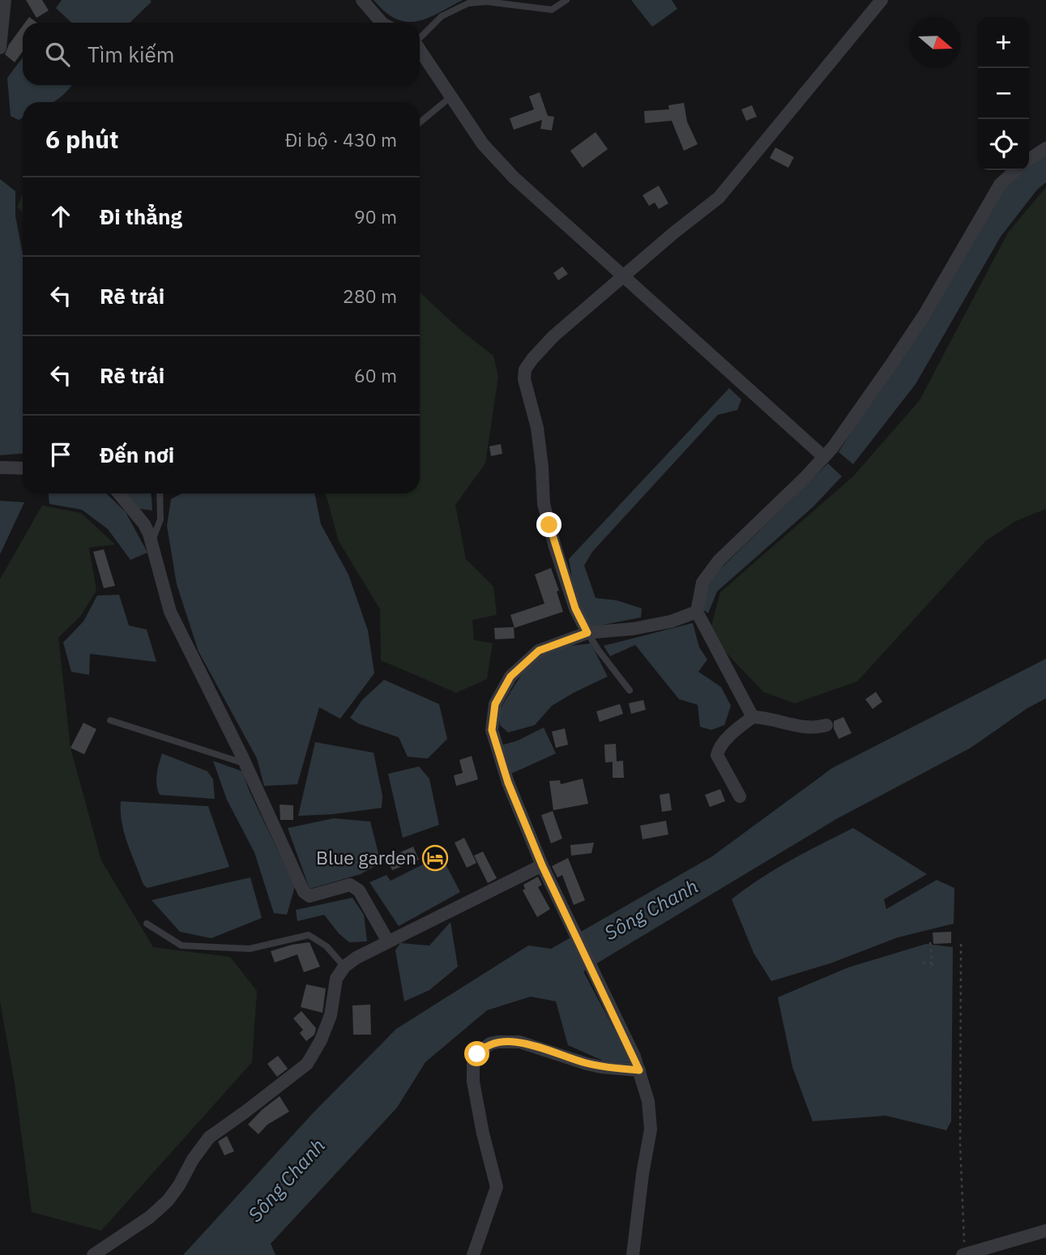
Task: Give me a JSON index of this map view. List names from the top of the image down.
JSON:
{
  "water": ["Sông Chanh"],
  "places": {
    "hotel": ["Blue garden"]
  },
  "north": "right",
  "page": {
    "map_buttons": ["+", "−"],
    "search": "Tìm kiếm",
    "heading": ["6 phút", "Đi bộ · 430 m"],
    "list": [
      ["Đi thẳng", "90 m"],
      ["Rẽ trái", "280 m"],
      ["Rẽ trái", "60 m"],
      "Đến nơi"
    ]
  }
}
